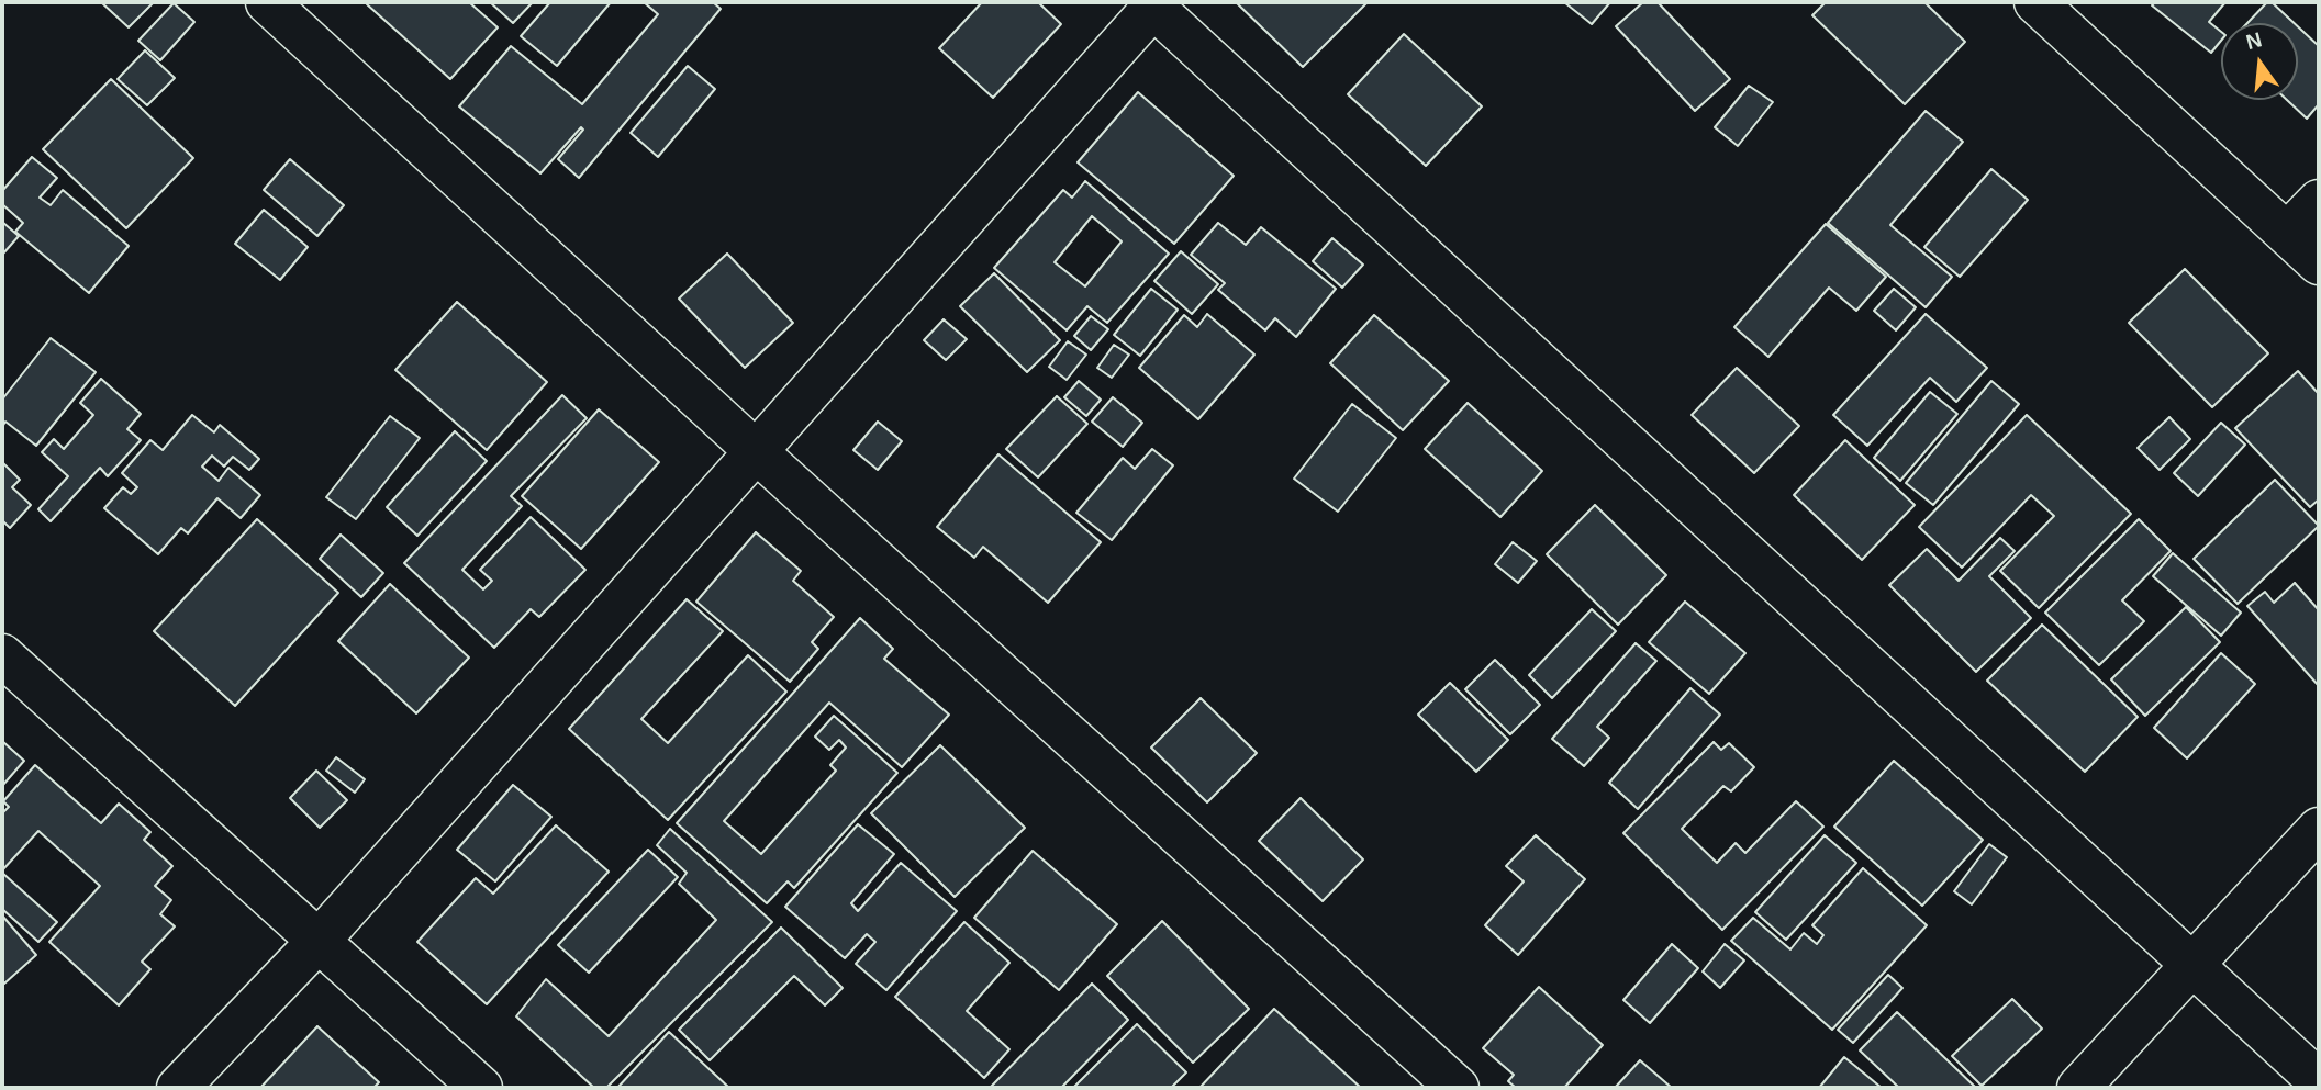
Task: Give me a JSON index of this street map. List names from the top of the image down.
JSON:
{
  "north": "top"
}
